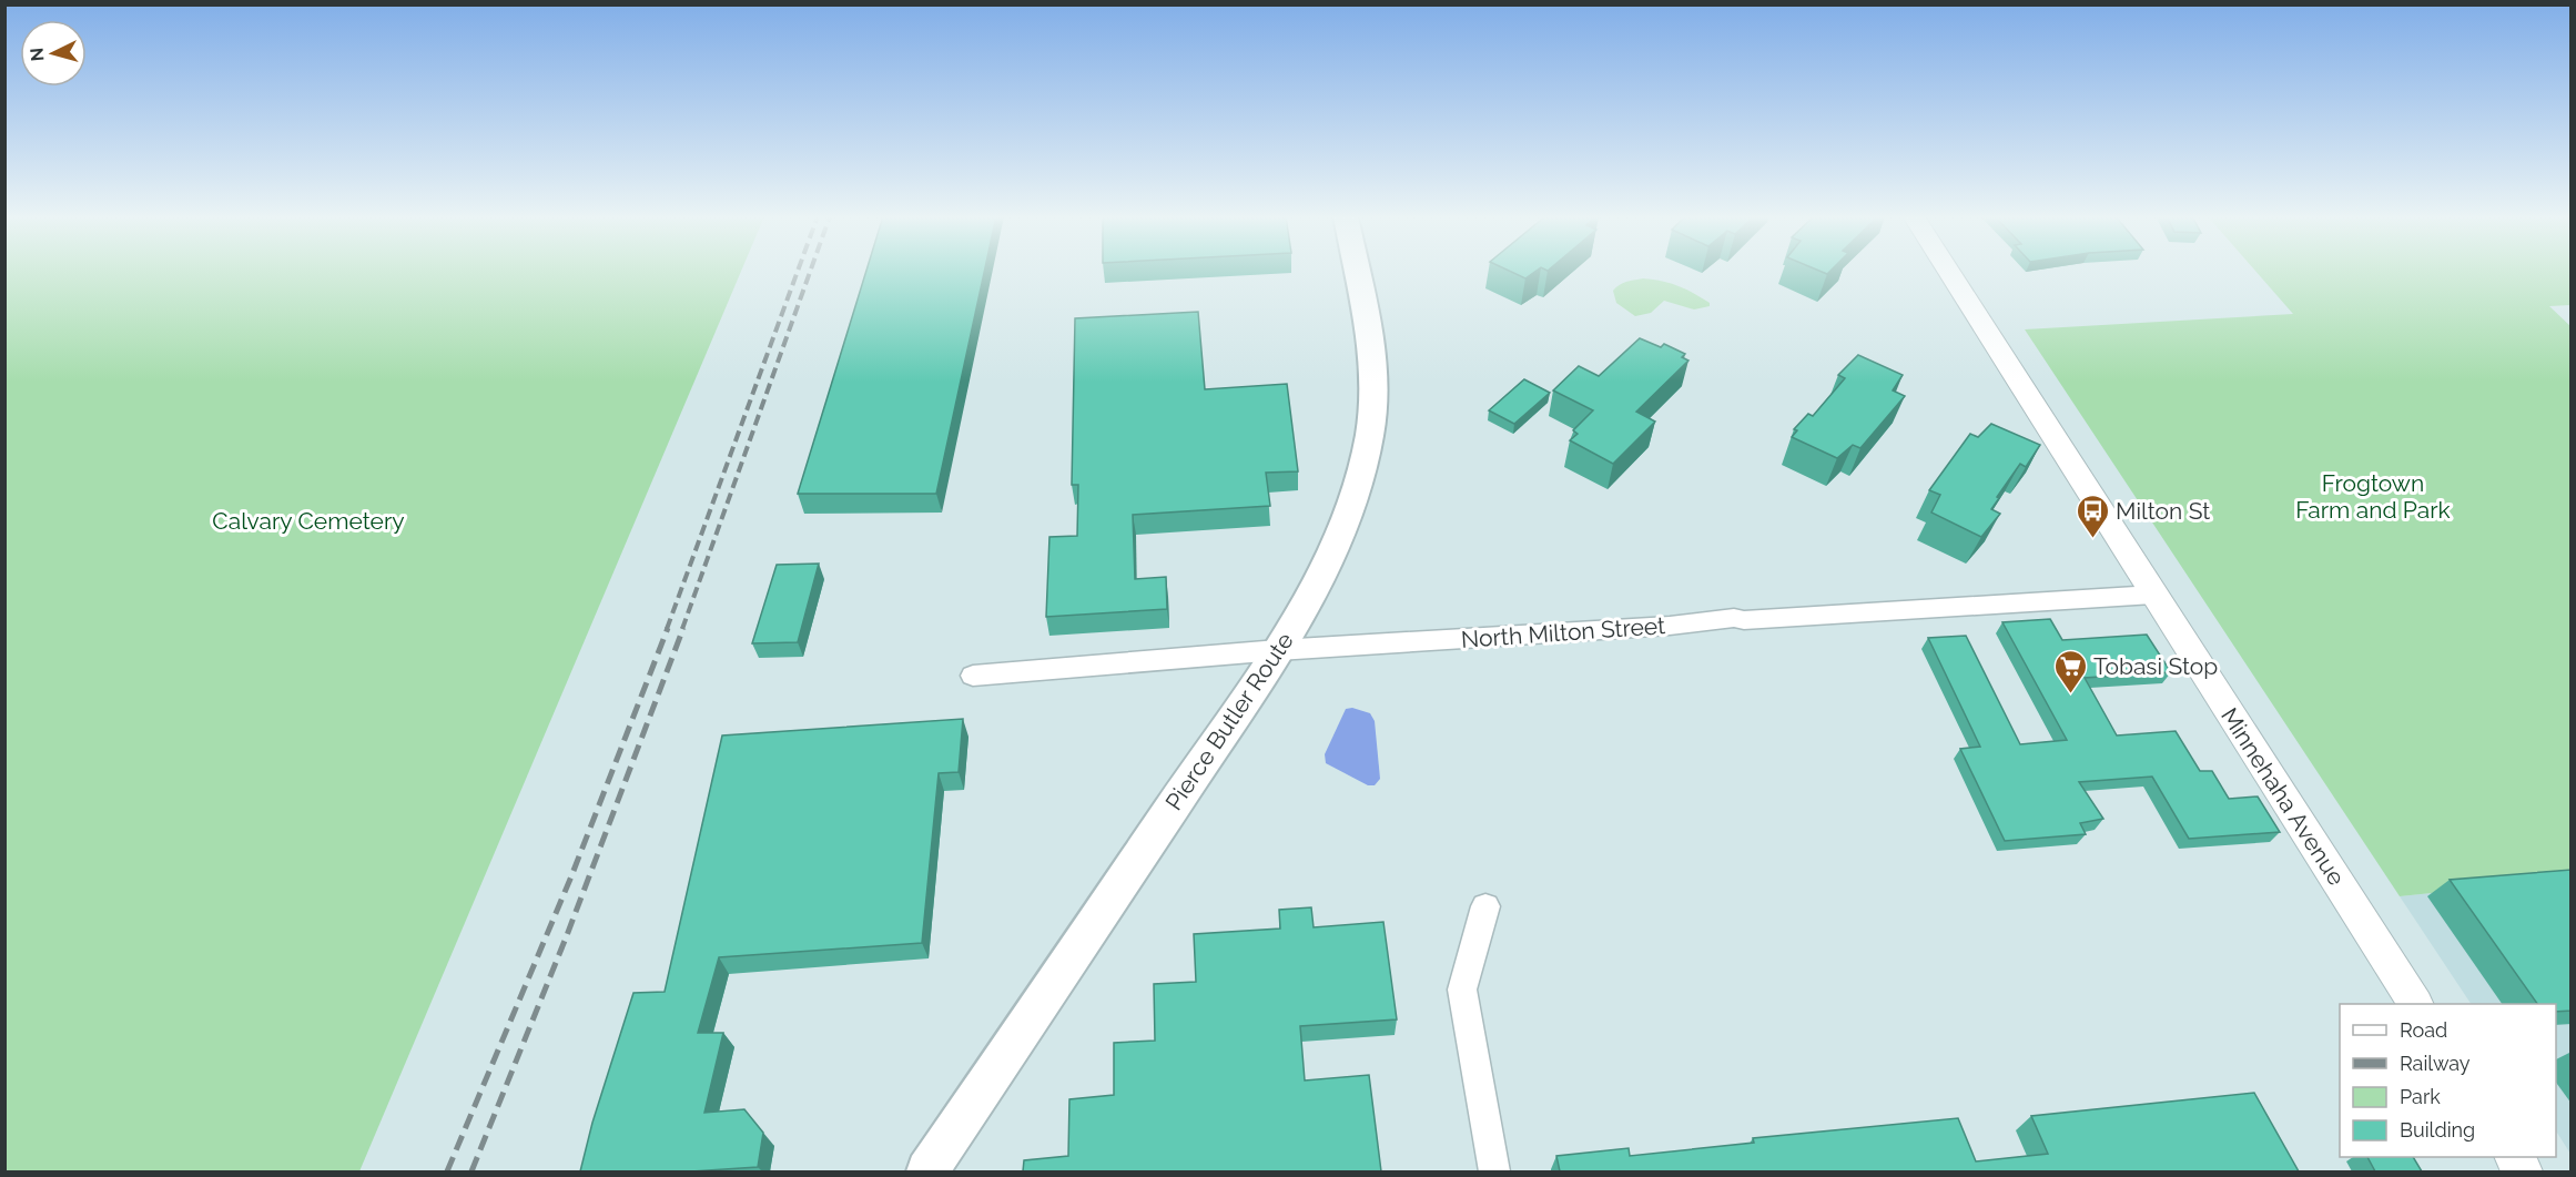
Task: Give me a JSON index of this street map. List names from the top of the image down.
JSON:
{
  "streets": {
    "main road": ["Pierce Butler Route"],
    "street": ["North Milton Street", "Minnehaha Avenue"]
  },
  "crossings": [
    ["North Milton Street", "Pierce Butler Route"],
    ["North Milton Street", "Minnehaha Avenue"]
  ],
  "parks": ["Frogtown Farm and Park", "Calvary Cemetery"],
  "places": {
    "bus stop": ["Milton St"],
    "supermarket": ["Tobasi Stop"]
  },
  "legend": [
    "Road",
    "Railway",
    "Park",
    "Building"
  ],
  "north": "left"
}
